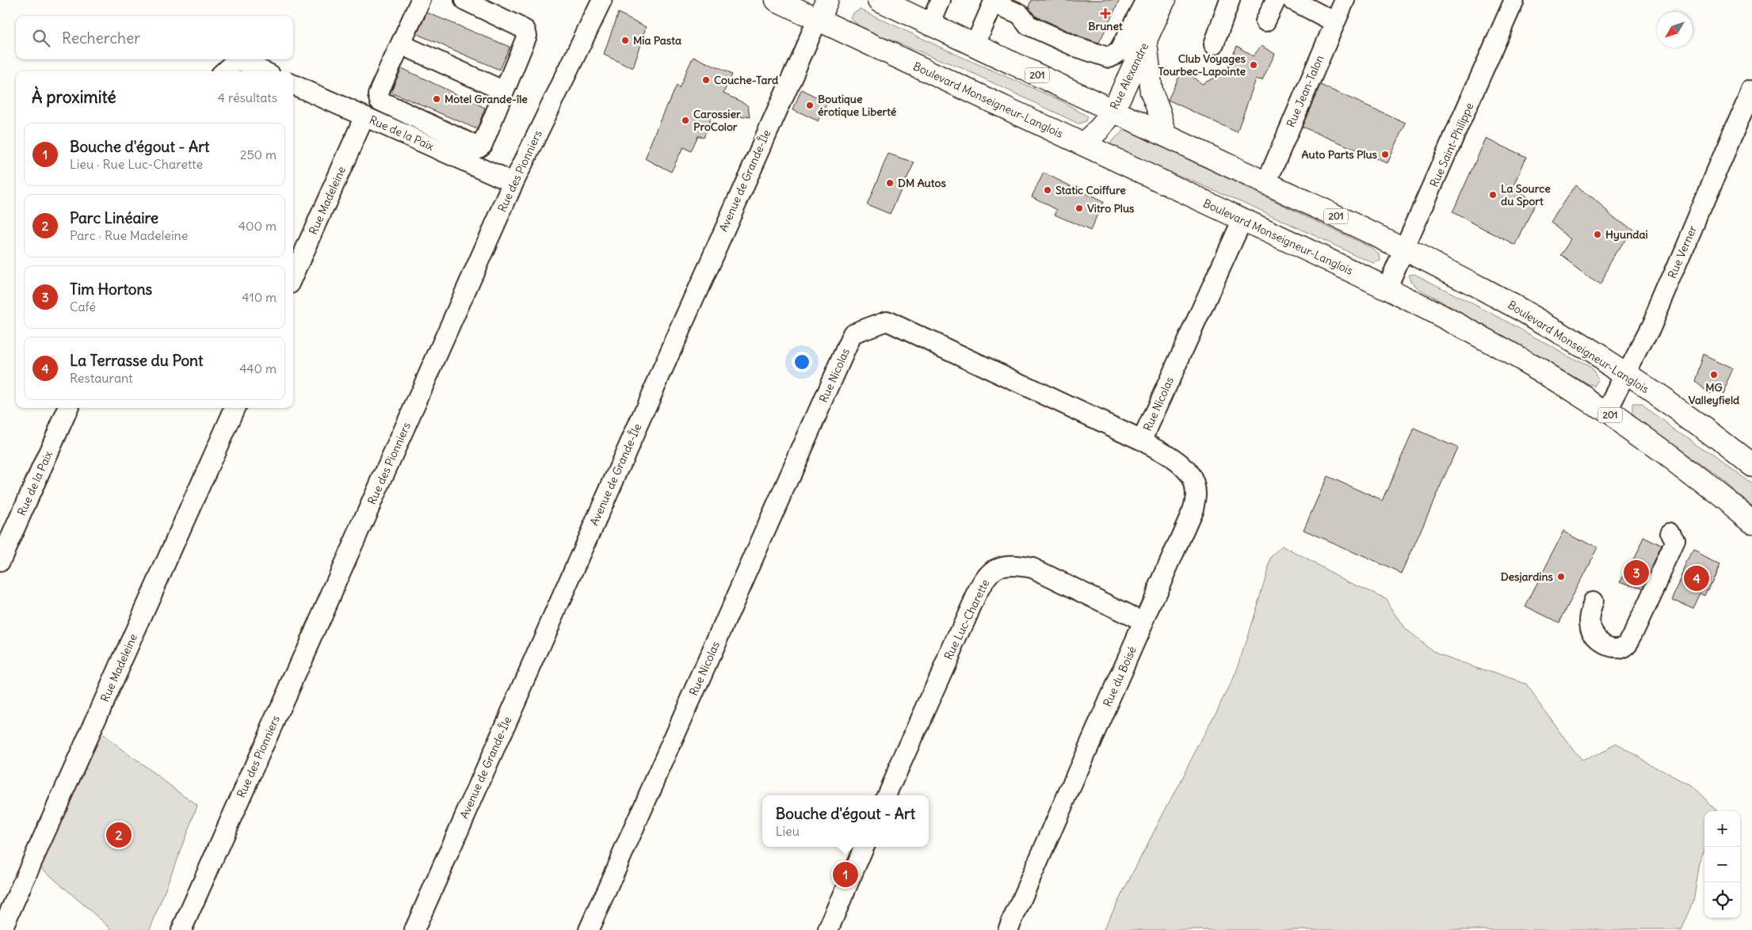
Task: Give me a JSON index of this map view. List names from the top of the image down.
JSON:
{
  "streets": {
    "main road": ["201", "Rue Alexandre", "Boulevard Monseigneur-Langlois"],
    "street": [
      "Rue Jean-Talon",
      "Rue de la Paix",
      "Rue Saint-Philippe",
      "Rue des Pionniers",
      "Avenue de Grande-Île",
      "Rue Madeleine",
      "Rue Verner",
      "Rue Nicolas",
      "Rue Luc-Charette",
      "Rue du Boisé"
    ]
  },
  "crossings": [
    ["Rue Alexandre", "Boulevard Monseigneur-Langlois"],
    ["Rue Jean-Talon", "Boulevard Monseigneur-Langlois"],
    ["Boulevard Monseigneur-Langlois", "Rue Saint-Philippe"],
    ["Boulevard Monseigneur-Langlois", "Avenue de Grande-Île"],
    ["Boulevard Monseigneur-Langlois", "Rue Verner"],
    ["Boulevard Monseigneur-Langlois", "Rue Nicolas"],
    ["Rue de la Paix", "Rue des Pionniers"],
    ["Rue de la Paix", "Rue Madeleine"],
    ["Rue Nicolas", "Rue du Boisé"],
    ["Rue Luc-Charette", "Rue du Boisé"]
  ],
  "places": {
    "health": ["Brunet"],
    "other": [
      "Mia Pasta",
      "Club Voyages Tourbec-Lapointe",
      "Couche-Tard",
      "Motel Grande-île",
      "Boutique érotique Liberté",
      "Carossier ProColor",
      "Auto Parts Plus",
      "DM Autos",
      "Static Coiffure",
      "La Source du Sport",
      "Vitro Plus",
      "Hyundai",
      "MG Valleyfield",
      "Desjardins"
    ]
  },
  "north": "bottom left",
  "page": {
    "search": "Rechercher",
    "heading": ["À proximité", "4 résultats"],
    "list": [
      {
        "mark": "1",
        "name": "Bouche d'égout - Art",
        "note": "Lieu · Rue Luc-Charette",
        "value": "250 m"
      },
      {
        "mark": "2",
        "name": "Parc Linéaire",
        "note": "Parc · Rue Madeleine",
        "value": "400 m"
      },
      {
        "mark": "3",
        "name": "Tim Hortons",
        "note": "Café",
        "value": "410 m"
      },
      {
        "mark": "4",
        "name": "La Terrasse du Pont",
        "note": "Restaurant",
        "value": "440 m"
      }
    ],
    "pins": [
      "3",
      "4",
      "2",
      "1"
    ],
    "popup": ["Bouche d'égout - Art", "Lieu"],
    "map_buttons": ["+", "−"]
  }
}
